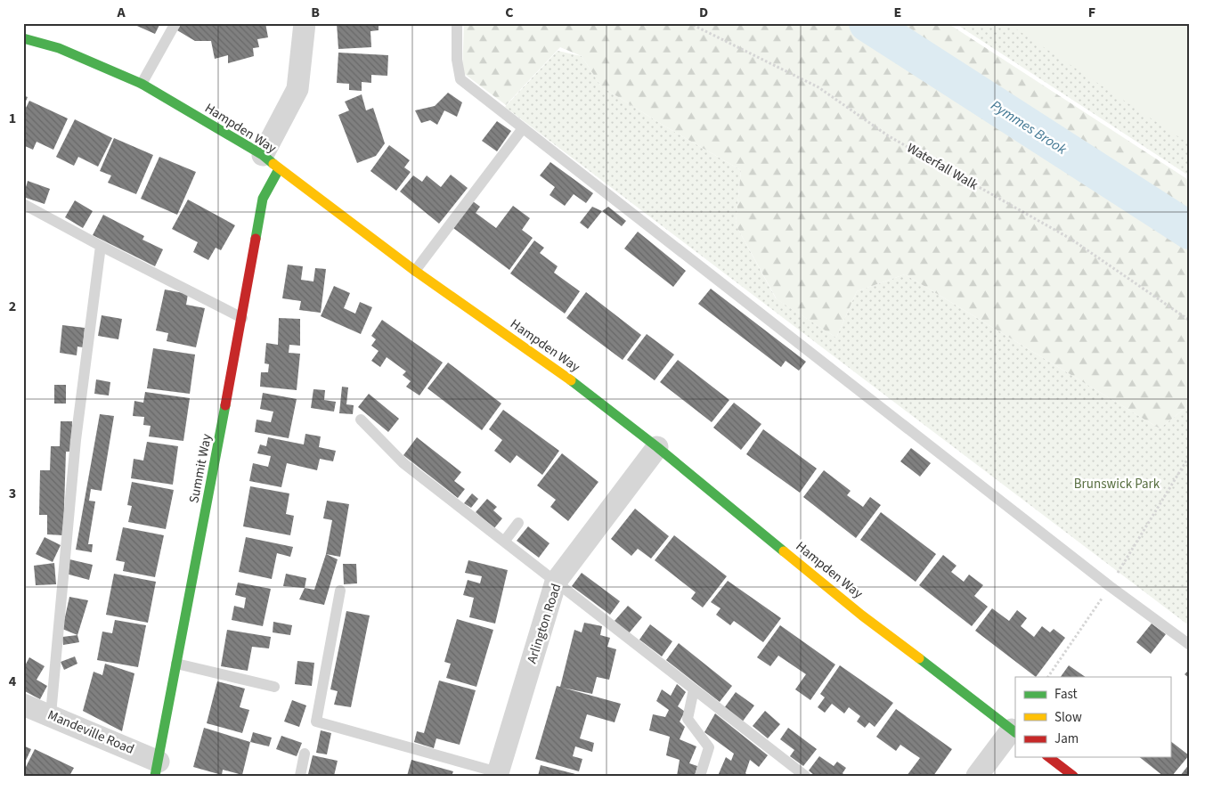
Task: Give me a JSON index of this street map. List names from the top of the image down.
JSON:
{
  "streets": {
    "street": [
      "Hampden Way",
      "Summit Way",
      "Arlington Road",
      "Mandeville Road"
    ],
    "path": ["Waterfall Walk"]
  },
  "crossings": [
    ["Hampden Way", "Summit Way"],
    ["Hampden Way", "Arlington Road"],
    ["Summit Way", "Mandeville Road"]
  ],
  "water": ["Pymmes Brook"],
  "parks": ["Brunswick Park"],
  "legend": ["Fast", "Slow", "Jam"],
  "grid": {
    "columns": [
      "A",
      "B",
      "C",
      "D",
      "E",
      "F"
    ],
    "rows": [
      "1",
      "2",
      "3",
      "4"
    ]
  }
}
